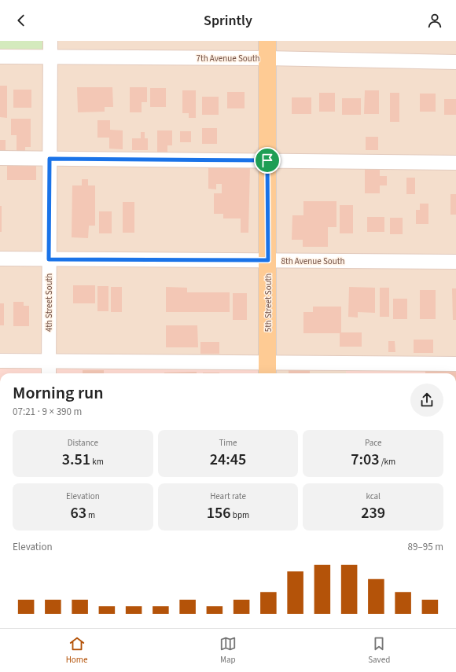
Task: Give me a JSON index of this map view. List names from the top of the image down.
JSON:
{
  "streets": {
    "main road": ["5th Street South"],
    "street": ["7th Avenue South", "8th Avenue South", "4th Street South"]
  },
  "crossings": [
    ["7th Avenue South", "4th Street South"],
    ["7th Avenue South", "5th Street South"],
    ["8th Avenue South", "4th Street South"],
    ["8th Avenue South", "5th Street South"]
  ],
  "page": {
    "header": "Sprintly",
    "heading": ["Morning run", "07:21 · 9 × 390 m"],
    "stats": [
      ["Distance", "3.51 km"],
      ["Time", "24:45"],
      ["Pace", "7:03 /km"],
      ["Elevation", "63 m"],
      ["Heart rate", "156 bpm"],
      ["kcal", "239"]
    ],
    "chart": ["Elevation", "89–95 m"],
    "tabs": ["Home", "Map", "Saved"]
  }
}
